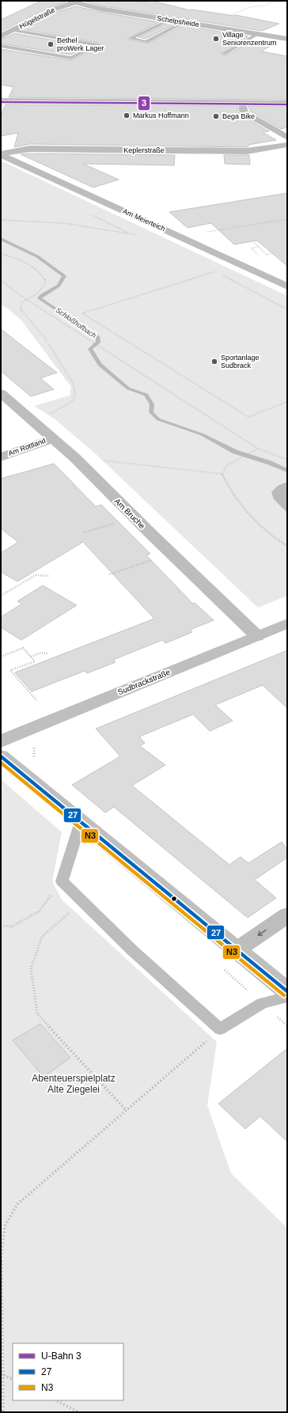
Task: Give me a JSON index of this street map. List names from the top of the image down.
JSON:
{
  "streets": {
    "main road": ["Sudbrackstraße"],
    "street": [
      "Hügelstraße",
      "Schelpsheide",
      "Keplerstraße",
      "Am Meierteich",
      "Am Rottland",
      "Am Bruche"
    ]
  },
  "crossings": [
    ["Hügelstraße", "Schelpsheide"],
    ["Keplerstraße", "Am Meierteich"],
    ["Am Rottland", "Am Bruche"],
    ["Am Bruche", "Sudbrackstraße"]
  ],
  "water": ["Schloßhofbach"],
  "parks": ["Abenteuerspielplatz Alte Ziegelei"],
  "places": [
    "Village Seniorenzentrum",
    "Bethel proWerk Lager",
    "Markus Hoffmann",
    "Bega Bike",
    "Sportanlage Sudbrack"
  ],
  "lines": ["metro line 3", "transit line 27", "transit line N3"],
  "legend": ["U-Bahn 3", "27", "N3"]
}
